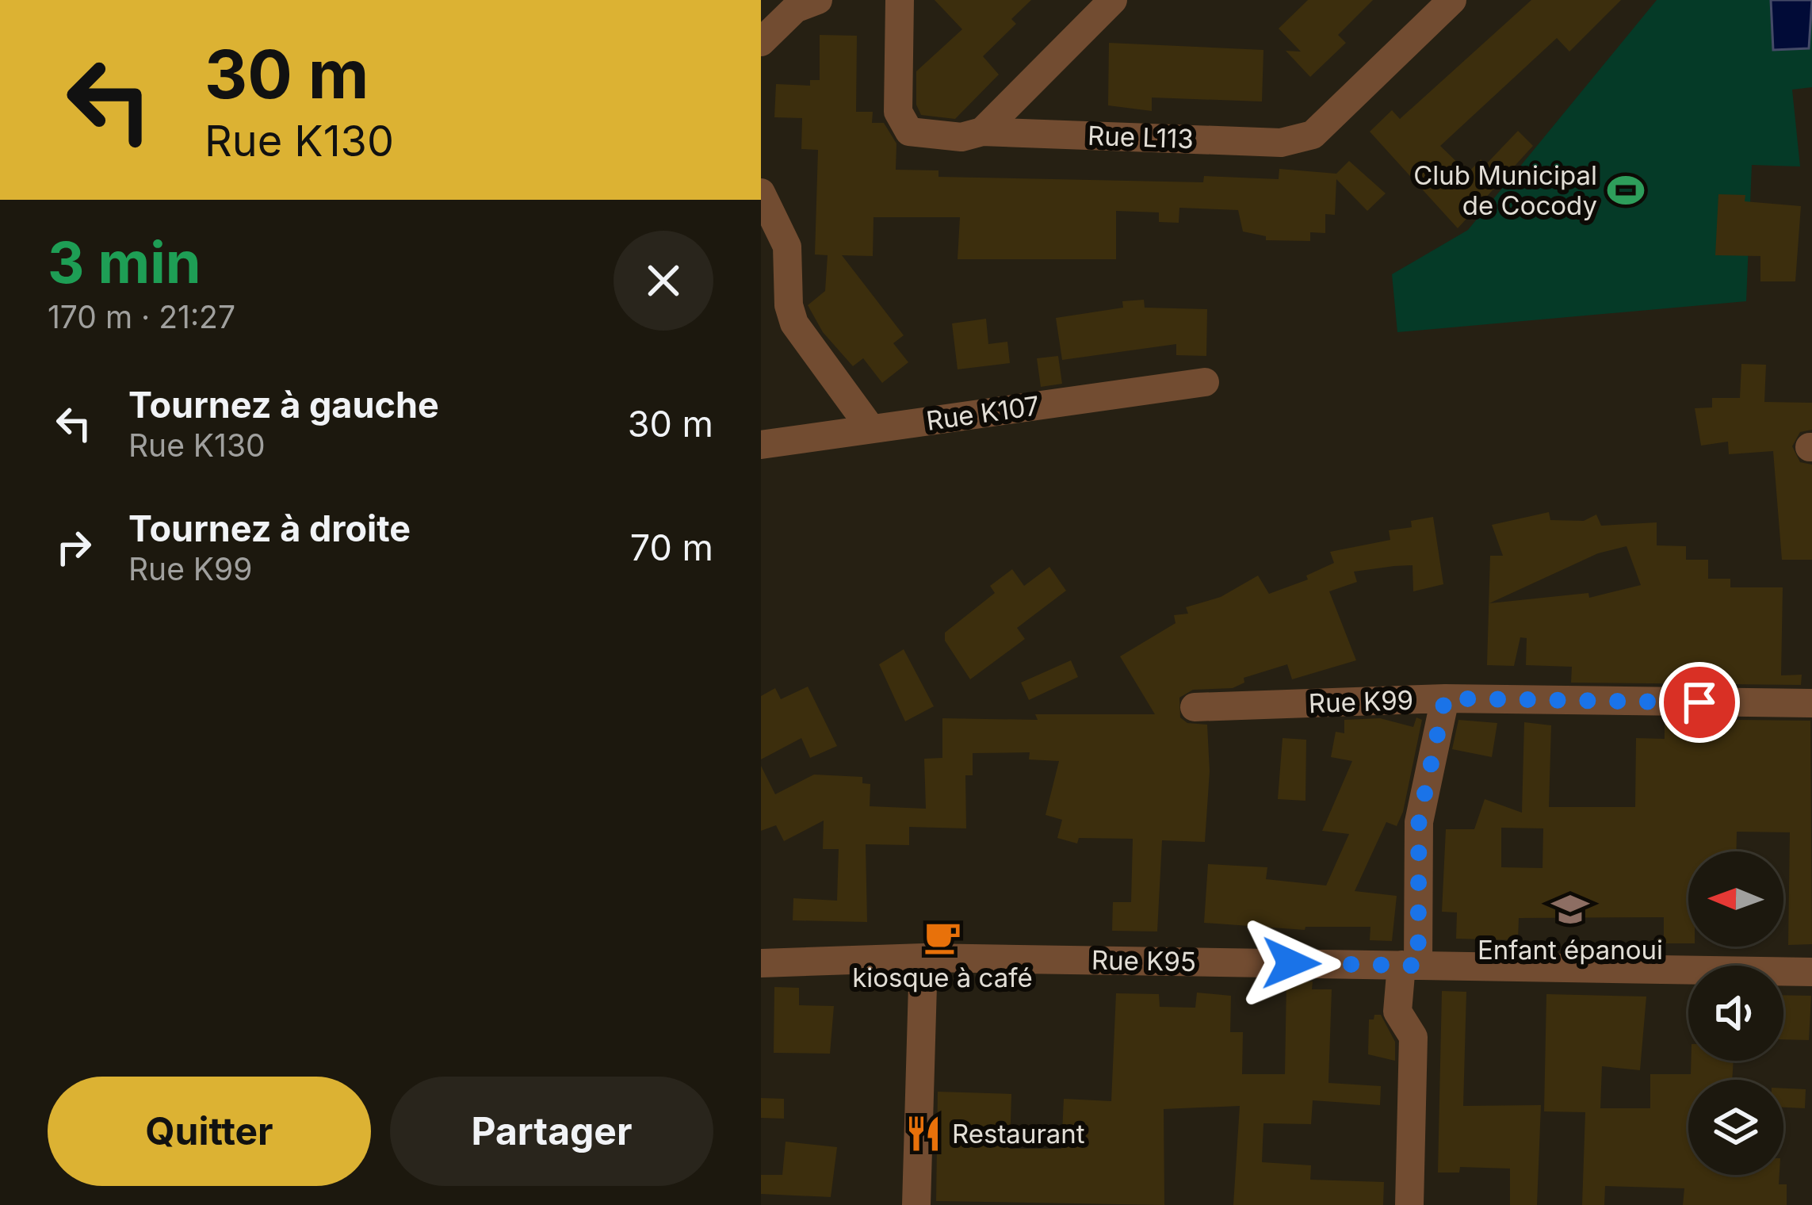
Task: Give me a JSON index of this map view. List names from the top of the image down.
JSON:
{
  "streets": {
    "street": [
      "Rue L113",
      "Rue K107",
      "Rue K99",
      "Rue K95"
    ]
  },
  "places": {
    "sports": ["Club Municipal de Cocody"],
    "school or university": ["Enfant épanoui"],
    "cafe": ["kiosque à café"],
    "restaurant": ["Restaurant"]
  },
  "north": "left",
  "page": {
    "turn": ["30 m", "Rue K130"],
    "heading": ["3 min", "170 m · 21:27"],
    "list": [
      {
        "name": "Tournez à gauche",
        "note": "Rue K130",
        "value": "30 m"
      },
      {
        "name": "Tournez à droite",
        "note": "Rue K99",
        "value": "70 m"
      }
    ],
    "buttons": ["Quitter", "Partager"]
  }
}
